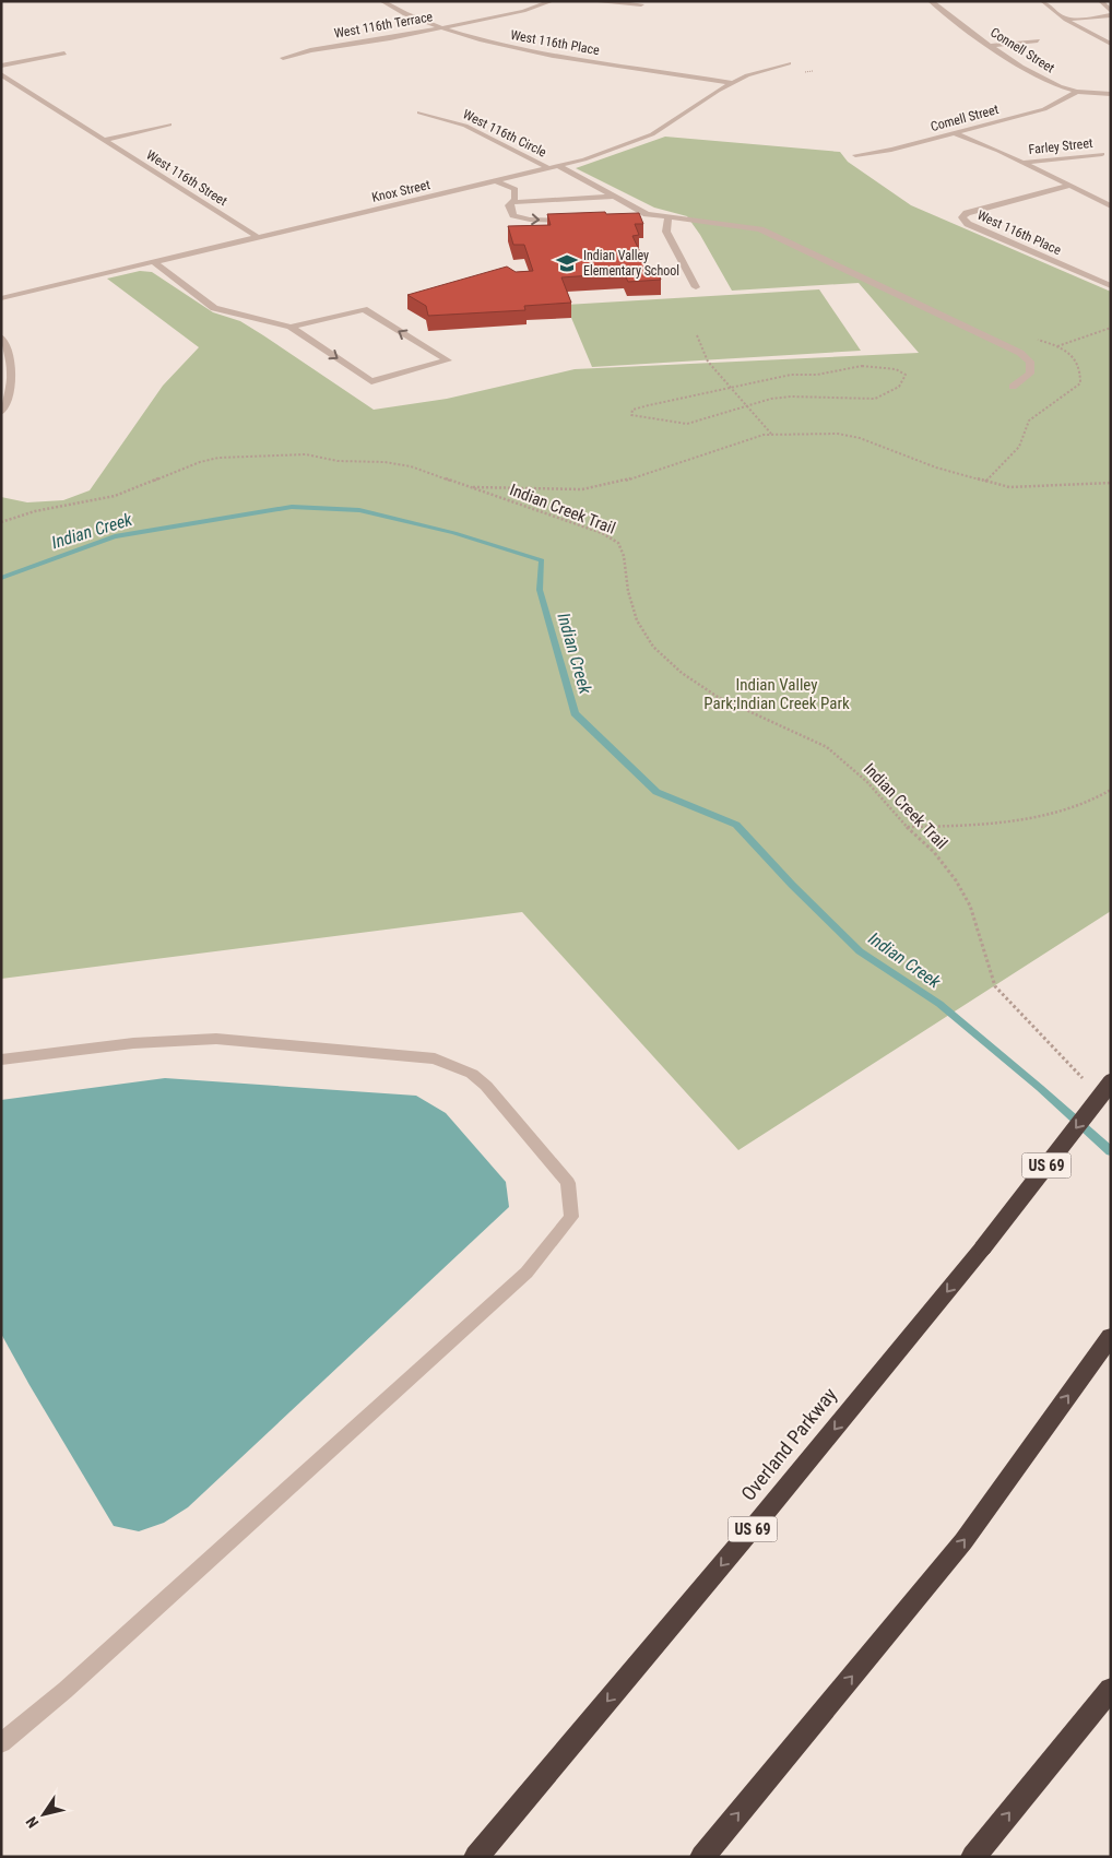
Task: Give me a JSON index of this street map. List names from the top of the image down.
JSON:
{
  "streets": {
    "highway": ["US 69", "Overland Parkway"],
    "street": [
      "West 116th Terrace",
      "West 116th Place",
      "Connell Street",
      "Comell Street",
      "West 116th Circle",
      "Farley Street",
      "West 116th Street",
      "Knox Street"
    ],
    "path": ["Indian Creek Trail"]
  },
  "crossings": [
    ["West 116th Terrace", "West 116th Place"],
    ["West 116th Place", "Knox Street"],
    ["Connell Street", "Comell Street"],
    ["West 116th Circle", "Knox Street"],
    ["West 116th Street", "Knox Street"]
  ],
  "one_way": ["Overland Parkway"],
  "water": ["Indian Creek"],
  "parks": ["Indian Valley Park;Indian Creek Park"],
  "places": {
    "school or university": ["Indian Valley Elementary School"]
  },
  "north": "bottom left"
}
